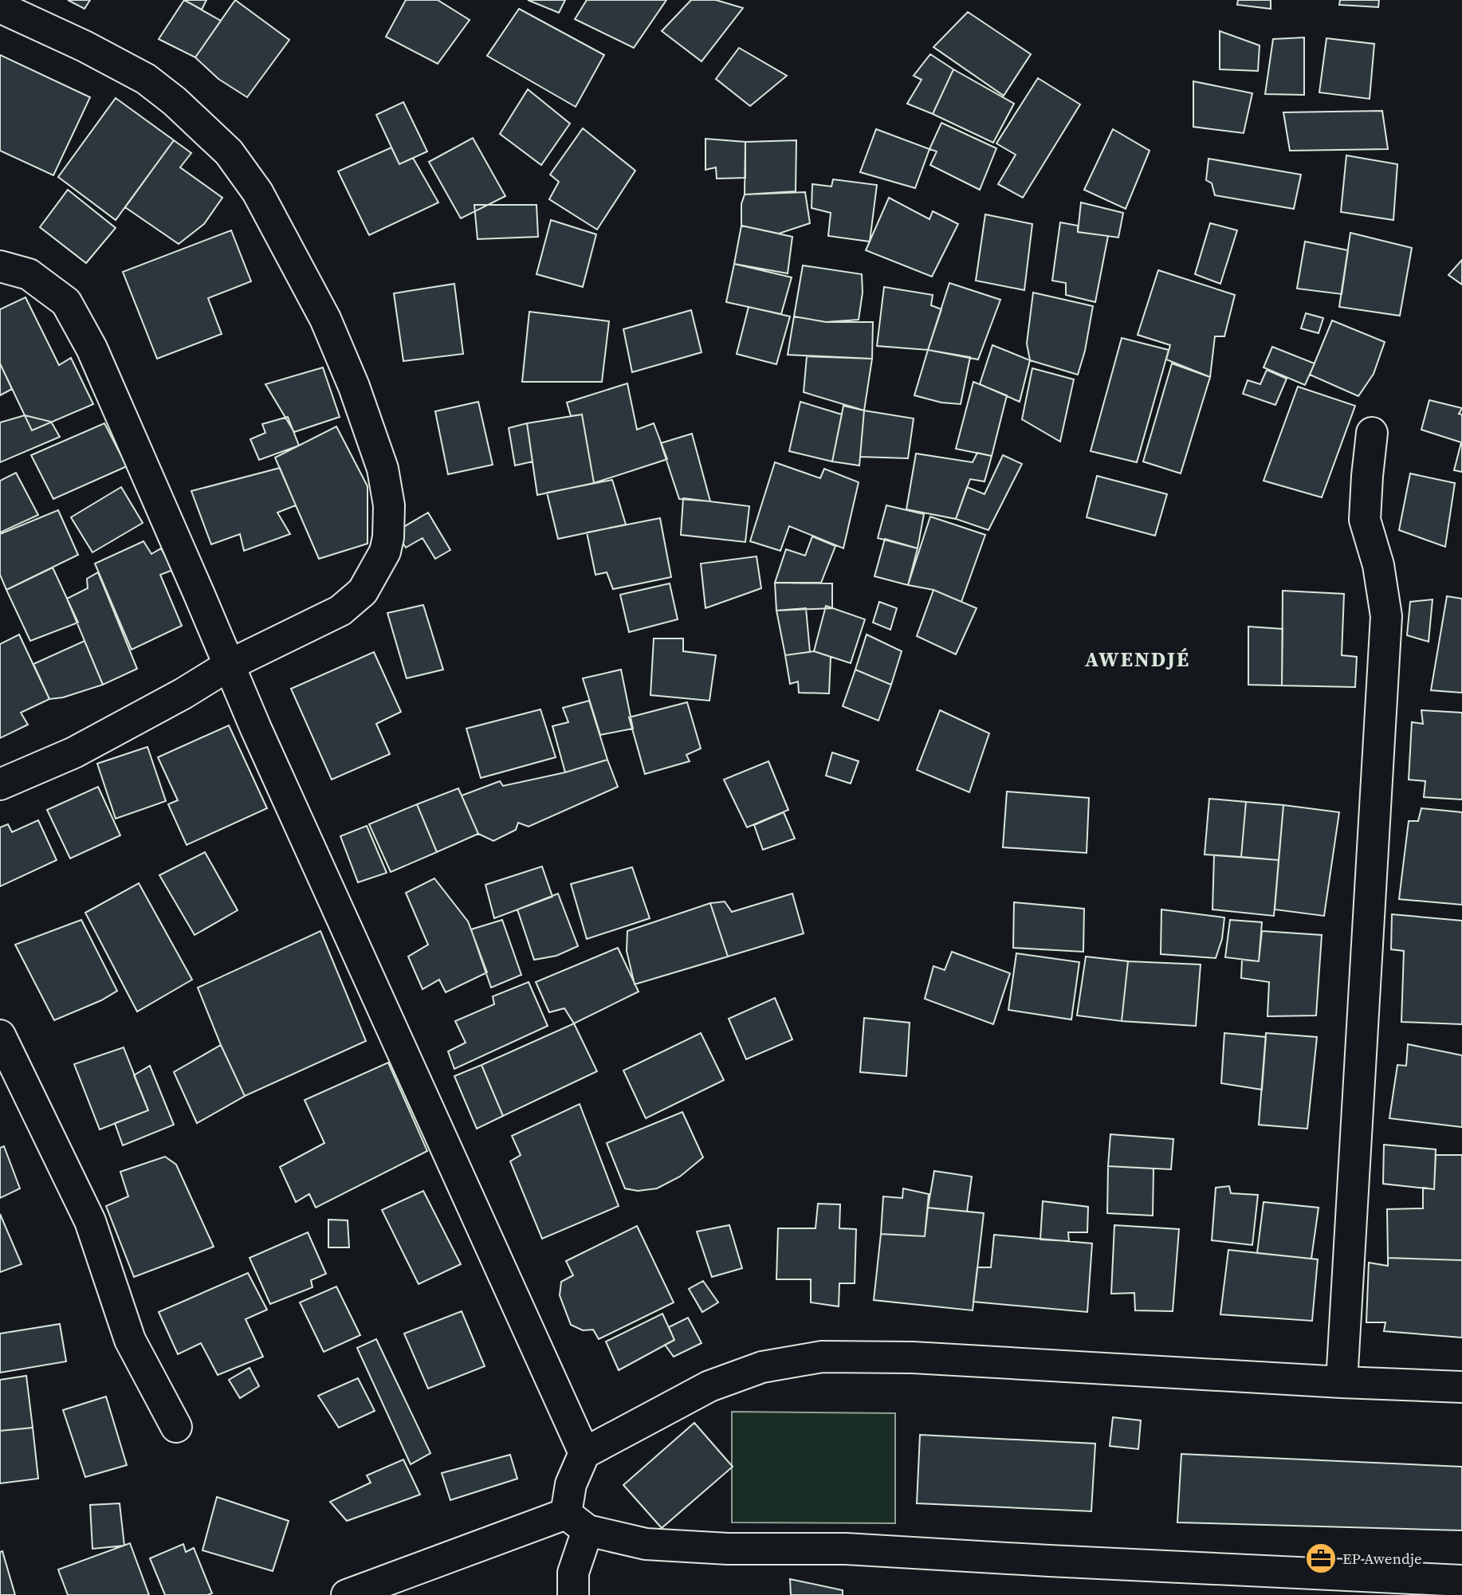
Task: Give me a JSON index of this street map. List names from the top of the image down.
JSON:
{
  "districts": ["AWENDJÉ"],
  "places": {
    "office": ["EP Awendje"]
  }
}
